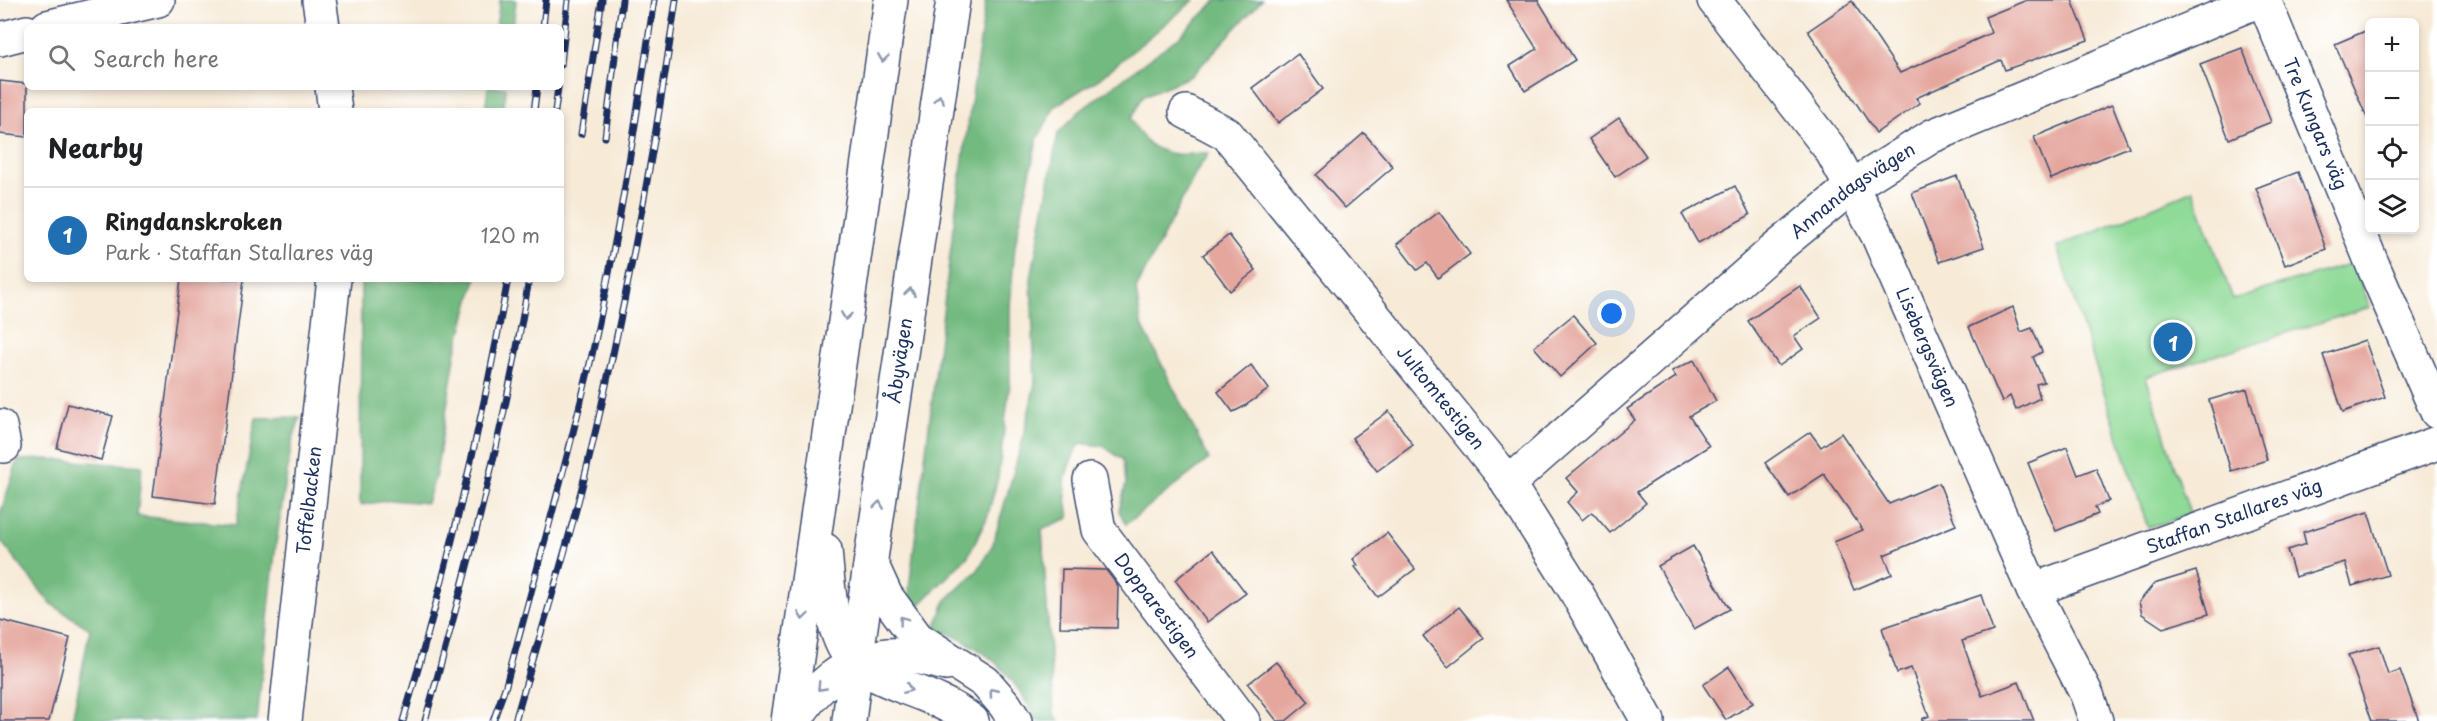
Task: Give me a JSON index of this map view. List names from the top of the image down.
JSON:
{
  "streets": {
    "street": [
      "Tre Kungars väg",
      "Annandagsvägen",
      "Lisebergsvägen",
      "Åbyvägen",
      "Jultomtestigen",
      "Toffelbacken",
      "Staffan Stallares väg",
      "Dopparestigen"
    ]
  },
  "crossings": [
    ["Tre Kungars väg", "Annandagsvägen"],
    ["Annandagsvägen", "Lisebergsvägen"],
    ["Annandagsvägen", "Jultomtestigen"],
    ["Lisebergsvägen", "Staffan Stallares väg"]
  ],
  "page": {
    "map_buttons": ["+", "−"],
    "search": "Search here",
    "heading": "Nearby",
    "list": [
      {
        "mark": "1",
        "name": "Ringdanskroken",
        "note": "Park · Staffan Stallares väg",
        "value": "120 m"
      }
    ],
    "pins": "1"
  }
}
